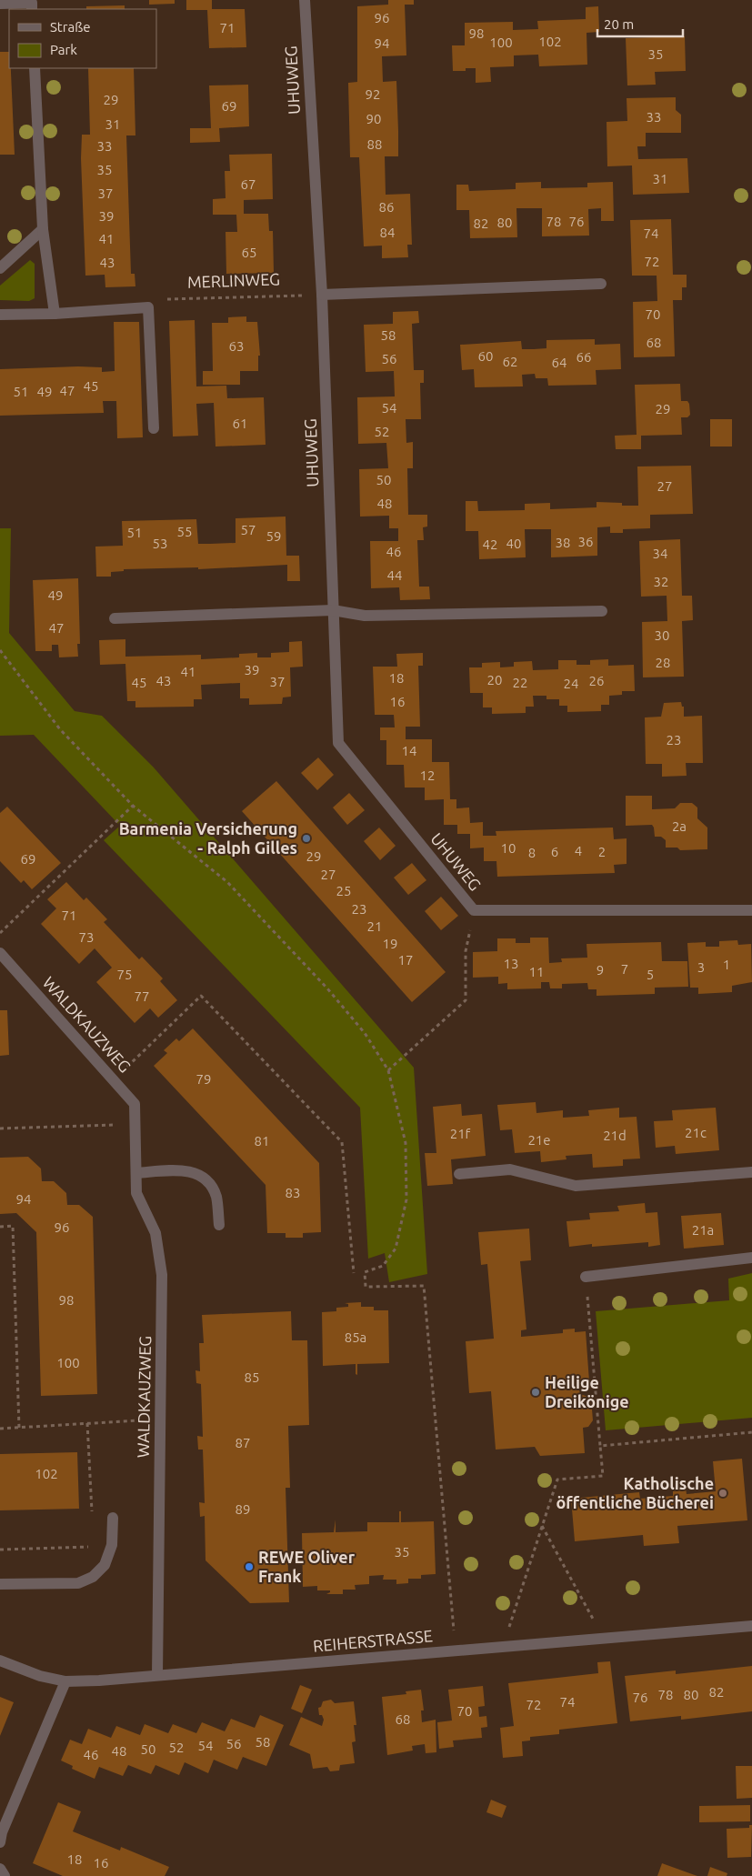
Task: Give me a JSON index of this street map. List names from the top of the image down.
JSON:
{
  "streets": {
    "street": ["UHUWEG", "WALDKAUZWEG", "REIHERSTRASSE"],
    "path": ["MERLINWEG"]
  },
  "crossings": [
    ["UHUWEG", "MERLINWEG"],
    ["WALDKAUZWEG", "REIHERSTRASSE"]
  ],
  "places": [
    "Barmenia Versicherung - Ralph Gilles",
    "Heilige Dreikönige",
    "Katholische öffentliche Bücherei",
    "REWE Oliver Frank"
  ],
  "house_numbers": [
    "96",
    "71",
    "98",
    "102",
    "100",
    "94",
    "35",
    "92",
    "29",
    "69",
    "33",
    "90",
    "31",
    "88",
    "33",
    "35",
    "31",
    "67",
    "37",
    "86",
    "39",
    "78",
    "76",
    "80",
    "82",
    "84",
    "74",
    "41",
    "65",
    "72",
    "43",
    "70",
    "58",
    "68",
    "63",
    "60",
    "66",
    "56",
    "62",
    "64",
    "45",
    "47",
    "51",
    "49",
    "54",
    "29",
    "61",
    "52",
    "50",
    "27",
    "48",
    "57",
    "55",
    "51",
    "59",
    "36",
    "38",
    "53",
    "40",
    "42",
    "46",
    "34",
    "44",
    "32",
    "49",
    "47",
    "30",
    "28",
    "39",
    "41",
    "18",
    "20",
    "43",
    "26",
    "37",
    "45",
    "22",
    "24",
    "16",
    "23",
    "14",
    "12",
    "2a",
    "10",
    "4",
    "6",
    "2",
    "8",
    "29",
    "69",
    "27",
    "25",
    "23",
    "71",
    "21",
    "73",
    "19",
    "17",
    "13",
    "1",
    "3",
    "7",
    "9",
    "11",
    "75",
    "5",
    "77",
    "79",
    "21c",
    "21f",
    "21d",
    "21e",
    "81",
    "83",
    "94",
    "96",
    "21a",
    "98",
    "85a",
    "100",
    "85",
    "87",
    "102",
    "89",
    "35",
    "82",
    "78",
    "80",
    "76",
    "74",
    "72",
    "70",
    "68",
    "58",
    "56",
    "54",
    "52",
    "50",
    "48",
    "46",
    "18",
    "16"
  ],
  "legend": ["Straße", "Park"],
  "scale_bar": "20 m"
}
